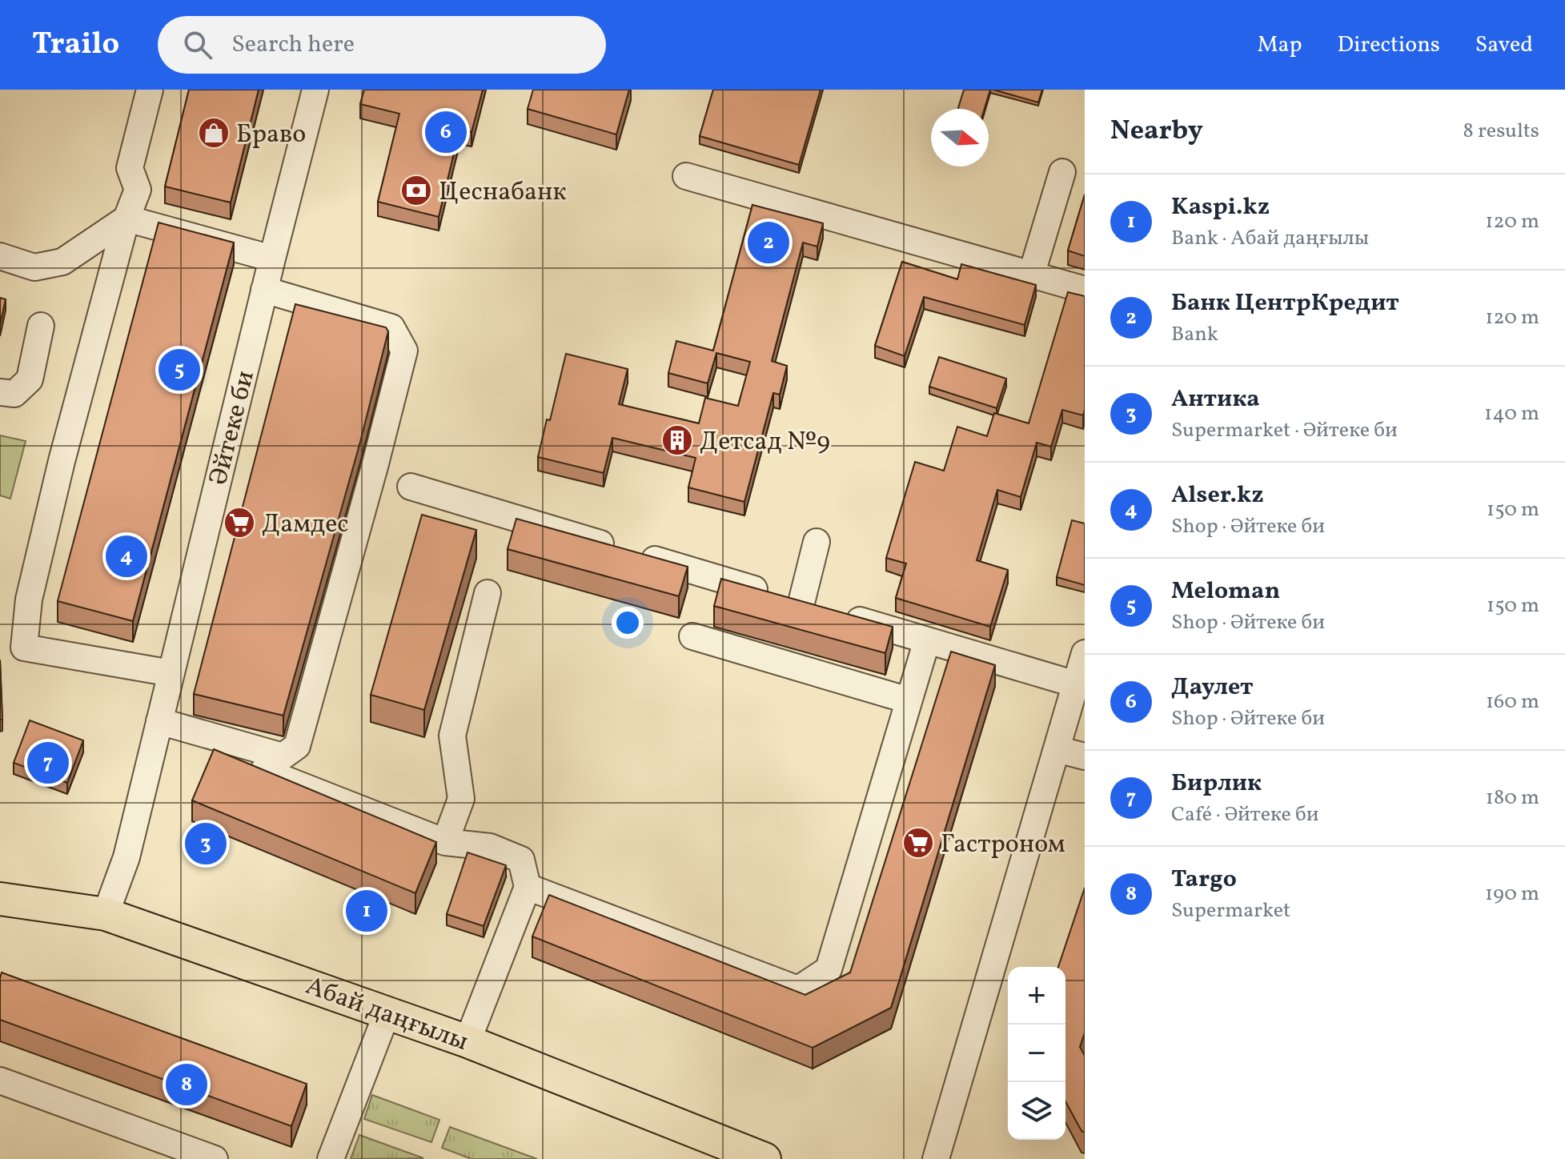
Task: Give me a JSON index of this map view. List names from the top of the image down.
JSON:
{
  "streets": {
    "main road": ["Абай даңғылы"],
    "street": ["Әйтеке би"]
  },
  "crossings": [
    ["Әйтеке би", "Абай даңғылы"]
  ],
  "places": {
    "shop": ["Браво"],
    "bank": ["Цеснабанк"],
    "building": ["Детсад №9"],
    "supermarket": ["Дамдес", "Гастроном"]
  },
  "north": "right",
  "page": {
    "header": "Trailo",
    "search": "Search here",
    "nav": ["Map", "Directions", "Saved"],
    "heading": ["Nearby", "8 results"],
    "pins": [
      "6",
      "2",
      "5",
      "4",
      "7",
      "3",
      "1",
      "8"
    ],
    "list": [
      {
        "mark": "1",
        "name": "Kaspi.kz",
        "note": "Bank · Абай даңғылы",
        "value": "120 m"
      },
      {
        "mark": "2",
        "name": "Банк ЦентрКредит",
        "note": "Bank",
        "value": "120 m"
      },
      {
        "mark": "3",
        "name": "Антика",
        "note": "Supermarket · Әйтеке би",
        "value": "140 m"
      },
      {
        "mark": "4",
        "name": "Alser.kz",
        "note": "Shop · Әйтеке би",
        "value": "150 m"
      },
      {
        "mark": "5",
        "name": "Meloman",
        "note": "Shop · Әйтеке би",
        "value": "150 m"
      },
      {
        "mark": "6",
        "name": "Даулет",
        "note": "Shop · Әйтеке би",
        "value": "160 m"
      },
      {
        "mark": "7",
        "name": "Бирлик",
        "note": "Café · Әйтеке би",
        "value": "180 m"
      },
      {
        "mark": "8",
        "name": "Targo",
        "note": "Supermarket",
        "value": "190 m"
      }
    ],
    "map_buttons": ["+", "−"]
  }
}
